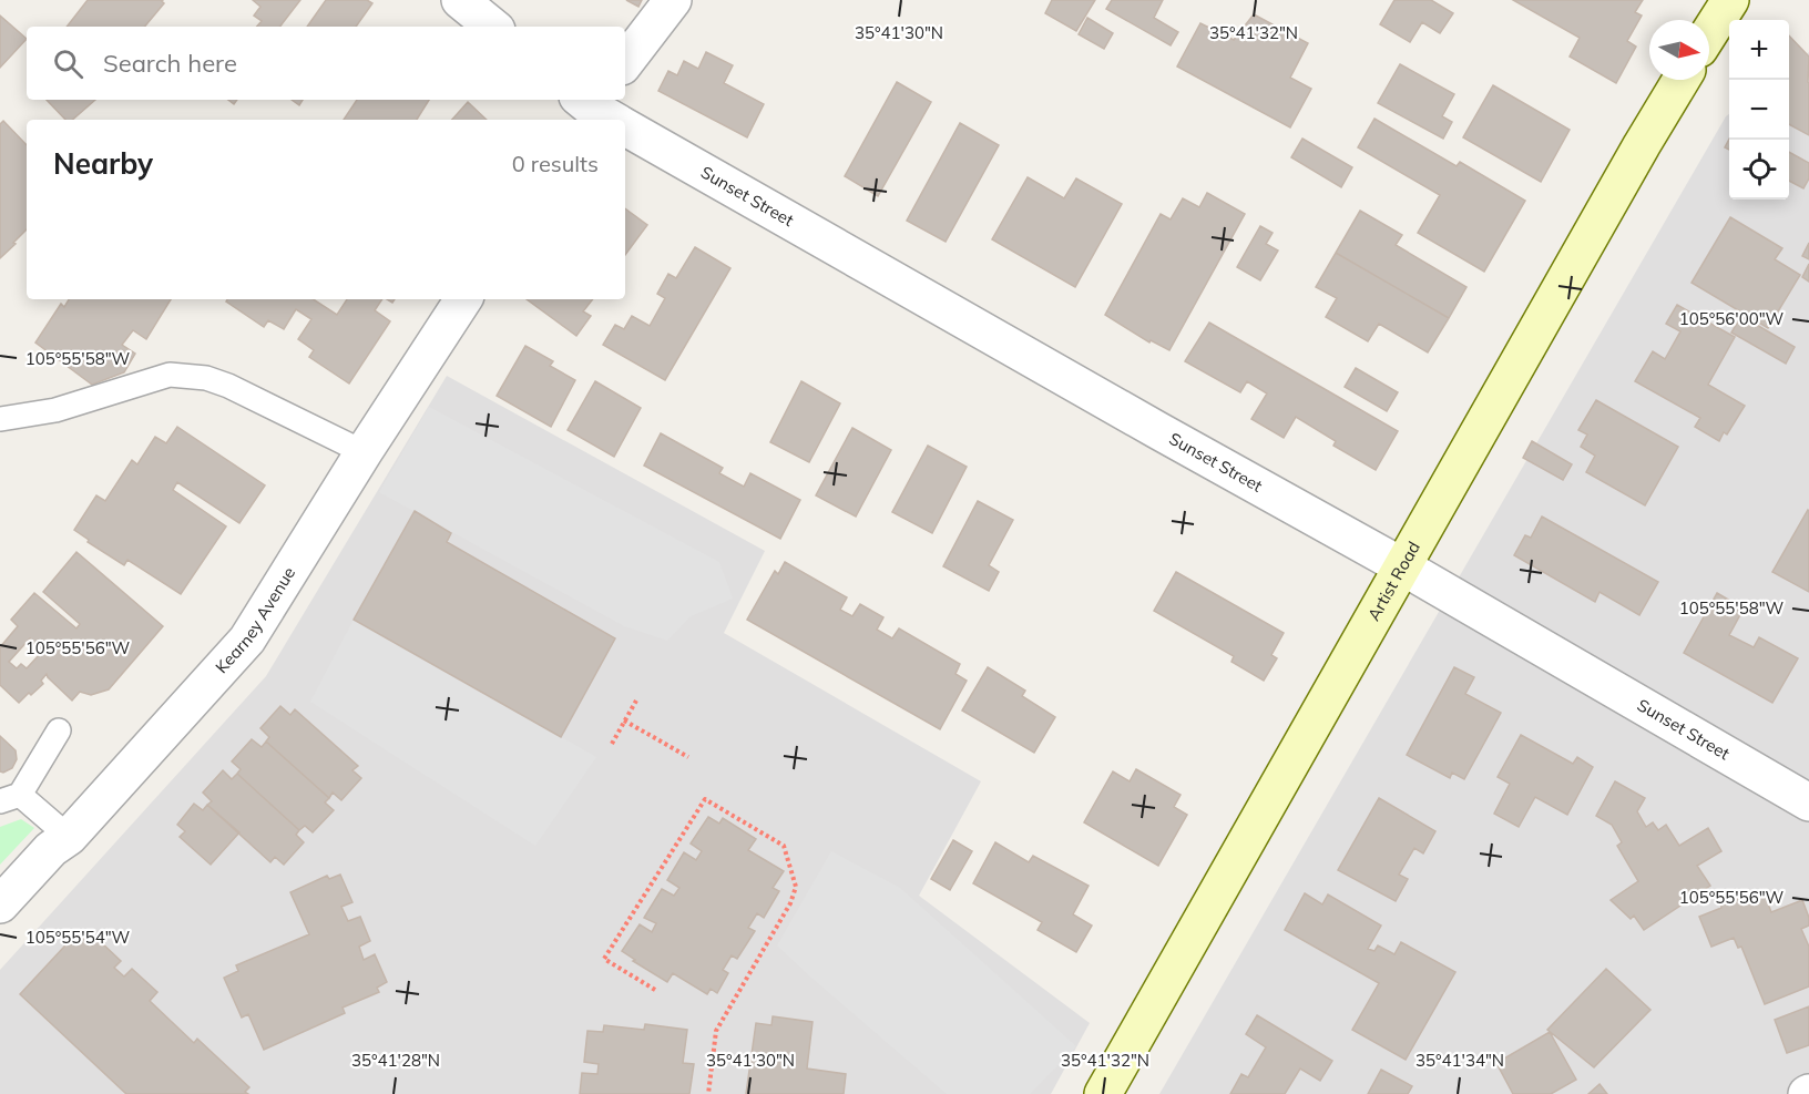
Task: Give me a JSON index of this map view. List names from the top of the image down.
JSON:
{
  "streets": {
    "main road": ["Artist Road"],
    "street": ["Sunset Street", "Kearney Avenue"]
  },
  "crossings": [
    ["Sunset Street", "Artist Road"]
  ],
  "north": "right",
  "page": {
    "map_buttons": ["+", "−"],
    "search": "Search here",
    "heading": ["Nearby", "0 results"]
  },
  "coordinates": [
    "35°41'30\"N",
    "35°41'32\"N",
    "105°56'00\"W",
    "105°55'58\"W",
    "105°55'56\"W",
    "105°55'54\"W",
    "35°41'28\"N",
    "35°41'34\"N"
  ]
}
